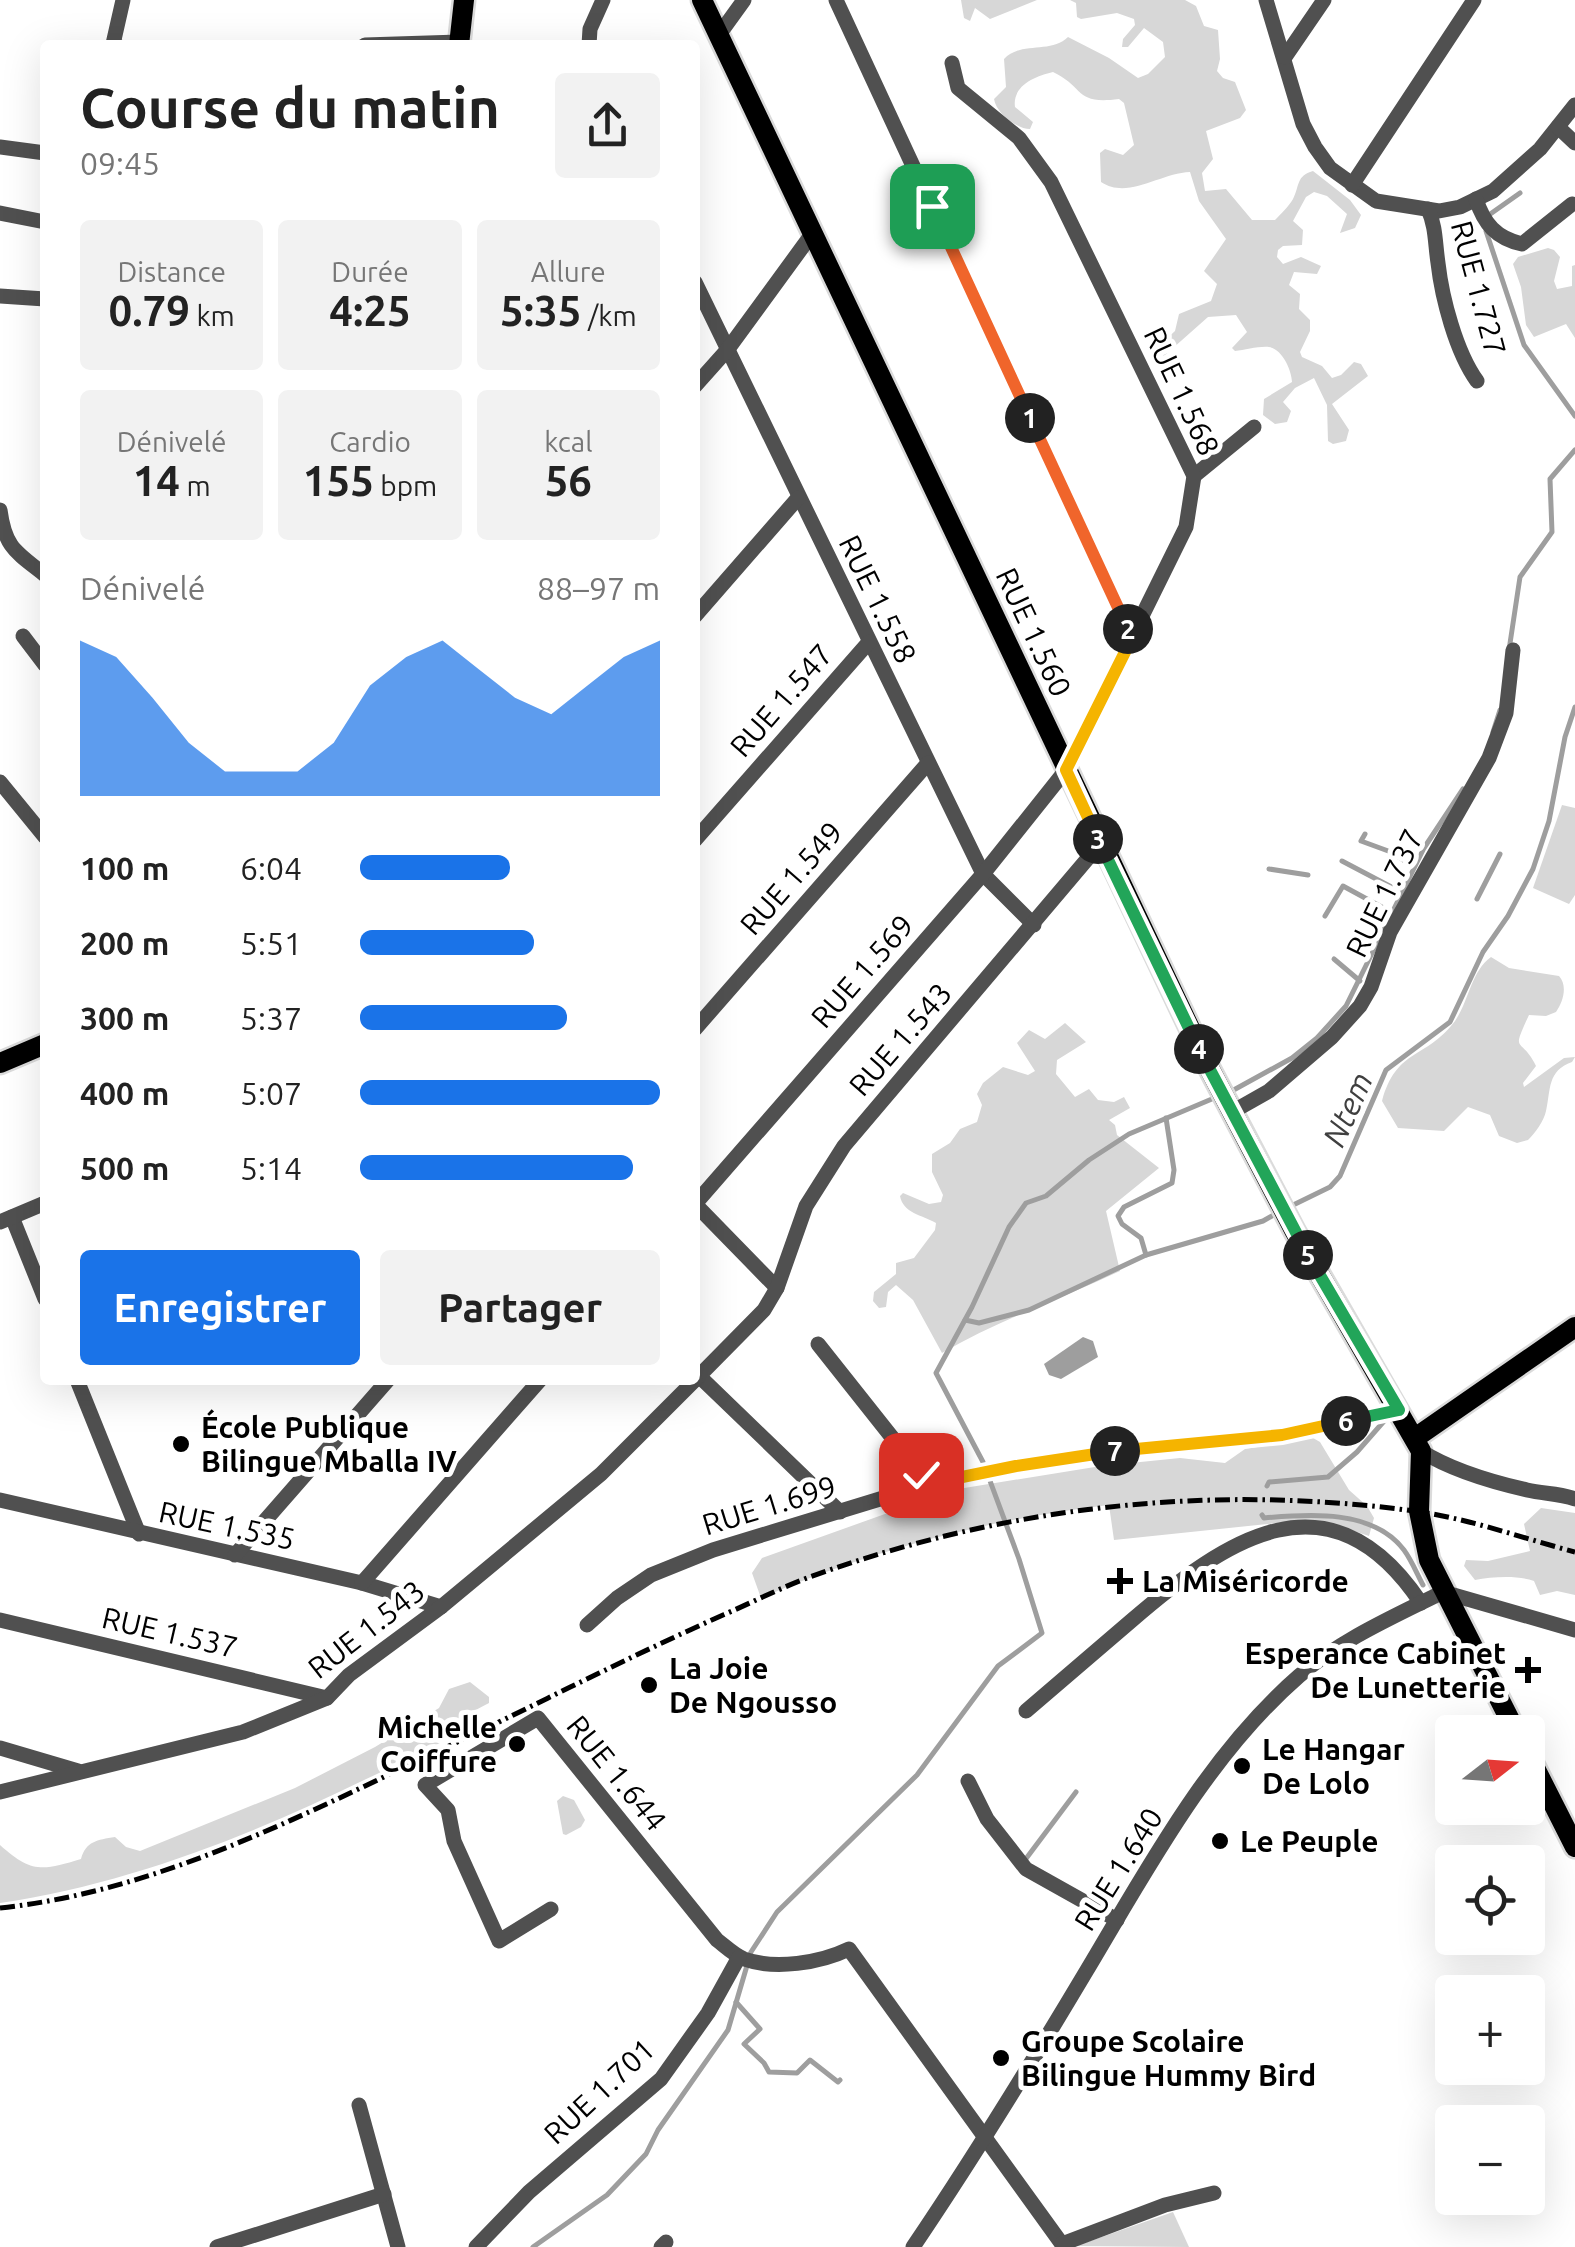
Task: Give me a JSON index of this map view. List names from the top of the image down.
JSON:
{
  "streets": {
    "main road": ["RUE 1.560"],
    "street": [
      "RUE 1.727",
      "RUE 1.568",
      "RUE 1.558",
      "RUE 1.547",
      "RUE 1.549",
      "RUE 1.737",
      "RUE 1.569",
      "RUE 1.543",
      "RUE 1.699",
      "RUE 1.535",
      "RUE 1.537",
      "RUE 1.644",
      "RUE 1.640",
      "RUE 1.701"
    ]
  },
  "crossings": [
    ["RUE 1.568", "RUE 1.560"],
    ["RUE 1.568", "RUE 1.569"],
    ["RUE 1.558", "RUE 1.547"],
    ["RUE 1.558", "RUE 1.549"],
    ["RUE 1.558", "RUE 1.569"],
    ["RUE 1.558", "RUE 1.543"],
    ["RUE 1.560", "RUE 1.737"],
    ["RUE 1.560", "RUE 1.569"],
    ["RUE 1.560", "RUE 1.543"],
    ["RUE 1.560", "RUE 1.699"],
    ["RUE 1.543", "RUE 1.535"],
    ["RUE 1.543", "RUE 1.537"],
    ["RUE 1.644", "RUE 1.701"]
  ],
  "water": ["Ntem"],
  "places": {
    "other": [
      "École Publique Bilingue Mballa IV",
      "La Joie De Ngousso",
      "Michelle Coiffure",
      "Le Hangar De Lolo",
      "Le Peuple",
      "Groupe Scolaire Bilingue Hummy Bird"
    ],
    "health": ["La Miséricorde", "Esperance Cabinet De Lunetterie"]
  },
  "north": "right",
  "page": {
    "heading": ["Course du matin", "09:45"],
    "stats": [
      ["Distance", "0.79 km"],
      ["Durée", "4:25"],
      ["Allure", "5:35 /km"],
      ["Dénivelé", "14 m"],
      ["Cardio", "155 bpm"],
      ["kcal", "56"]
    ],
    "pins": [
      "1",
      "2",
      "3",
      "4",
      "5",
      "6",
      "7"
    ],
    "chart": ["Dénivelé", "88–97 m"],
    "list": [
      {
        "name": "100 m",
        "note": "6:04"
      },
      {
        "name": "200 m",
        "note": "5:51"
      },
      {
        "name": "300 m",
        "note": "5:37"
      },
      {
        "name": "400 m",
        "note": "5:07"
      },
      {
        "name": "500 m",
        "note": "5:14"
      }
    ],
    "buttons": ["Enregistrer", "Partager"],
    "map_buttons": ["+", "−"]
  }
}
